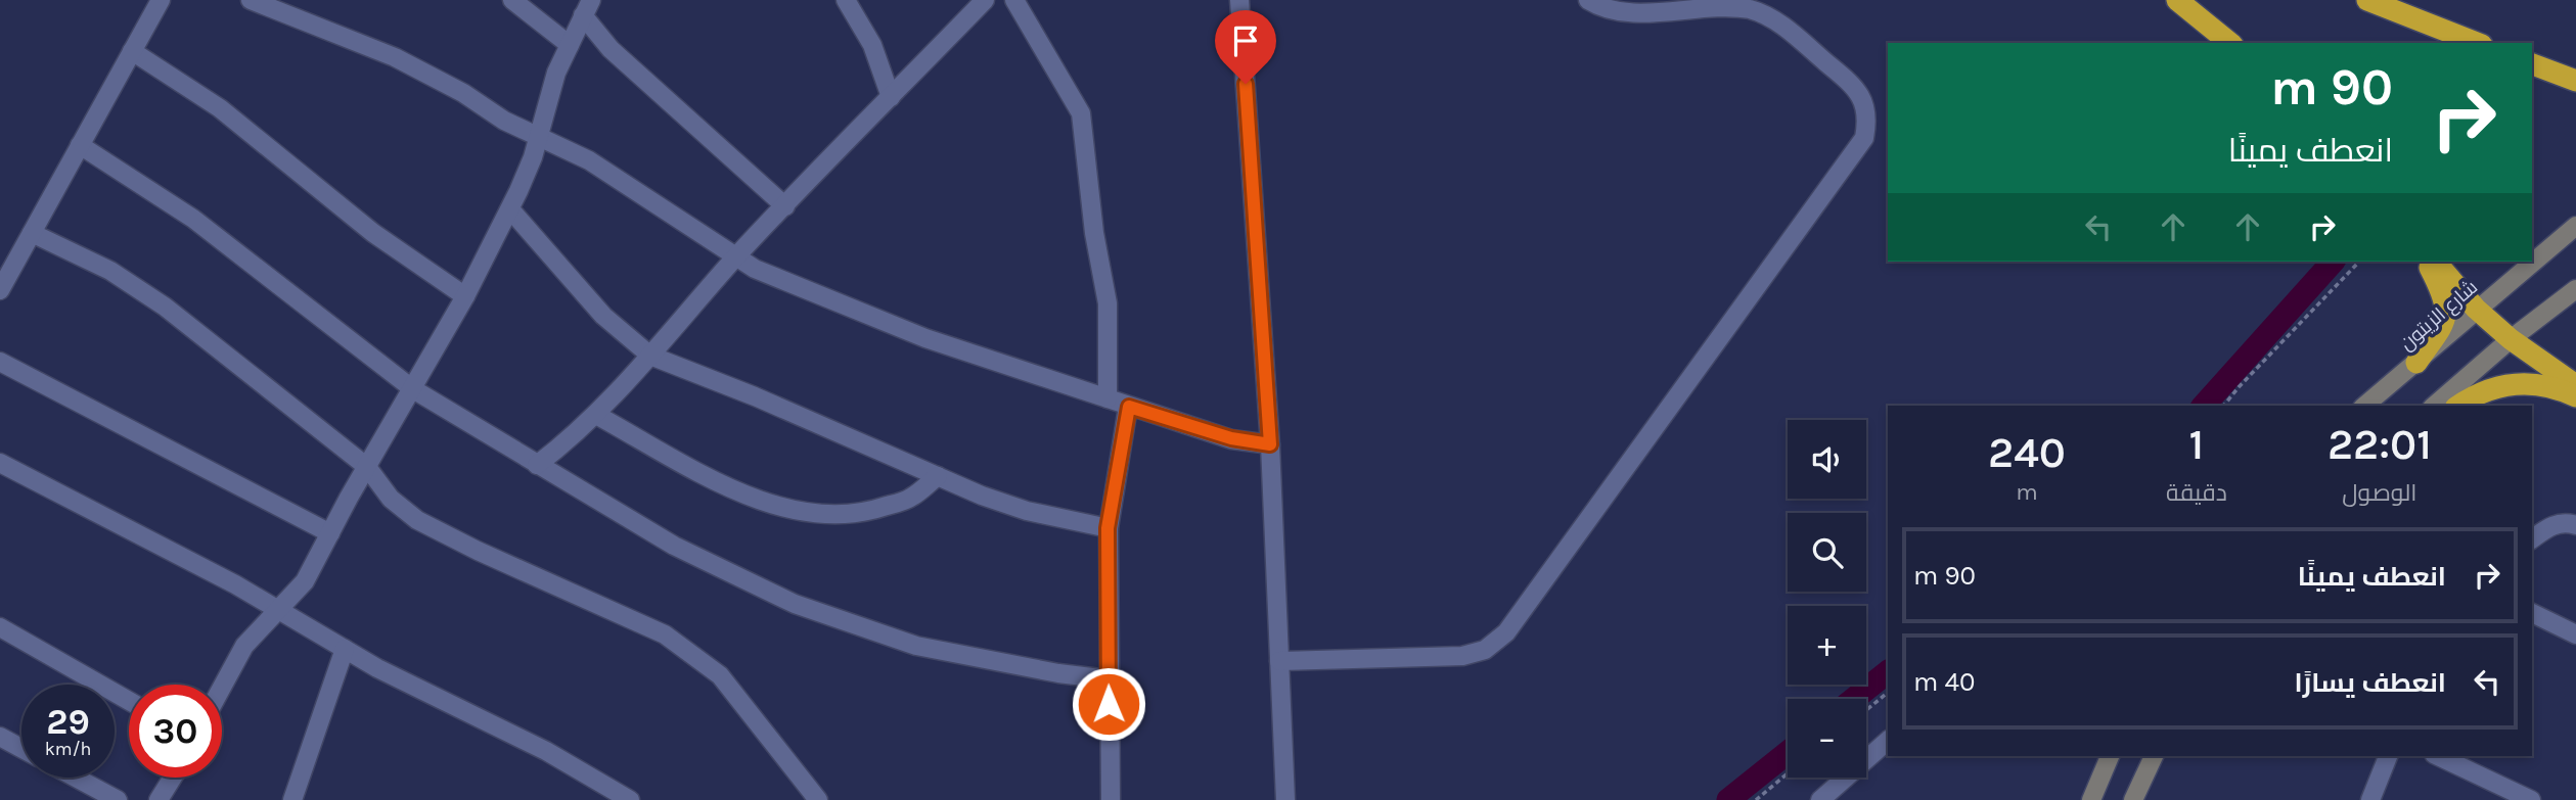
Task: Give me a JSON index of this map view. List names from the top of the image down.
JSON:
{
  "streets": {
    "main road": ["شارع الزيتون"]
  },
  "page": {
    "turn": ["90 m", "انعطف يمينًا"],
    "eta": [
      "22:01",
      "الوصول",
      "1",
      "دقيقة",
      "240",
      "m"
    ],
    "map_buttons": ["+", "−"],
    "list": [
      {
        "name": "انعطف يمينًا",
        "value": "90 m"
      },
      {
        "name": "انعطف يسارًا",
        "value": "40 m"
      }
    ],
    "speed": "29 km/h",
    "limit": "30"
  }
}
